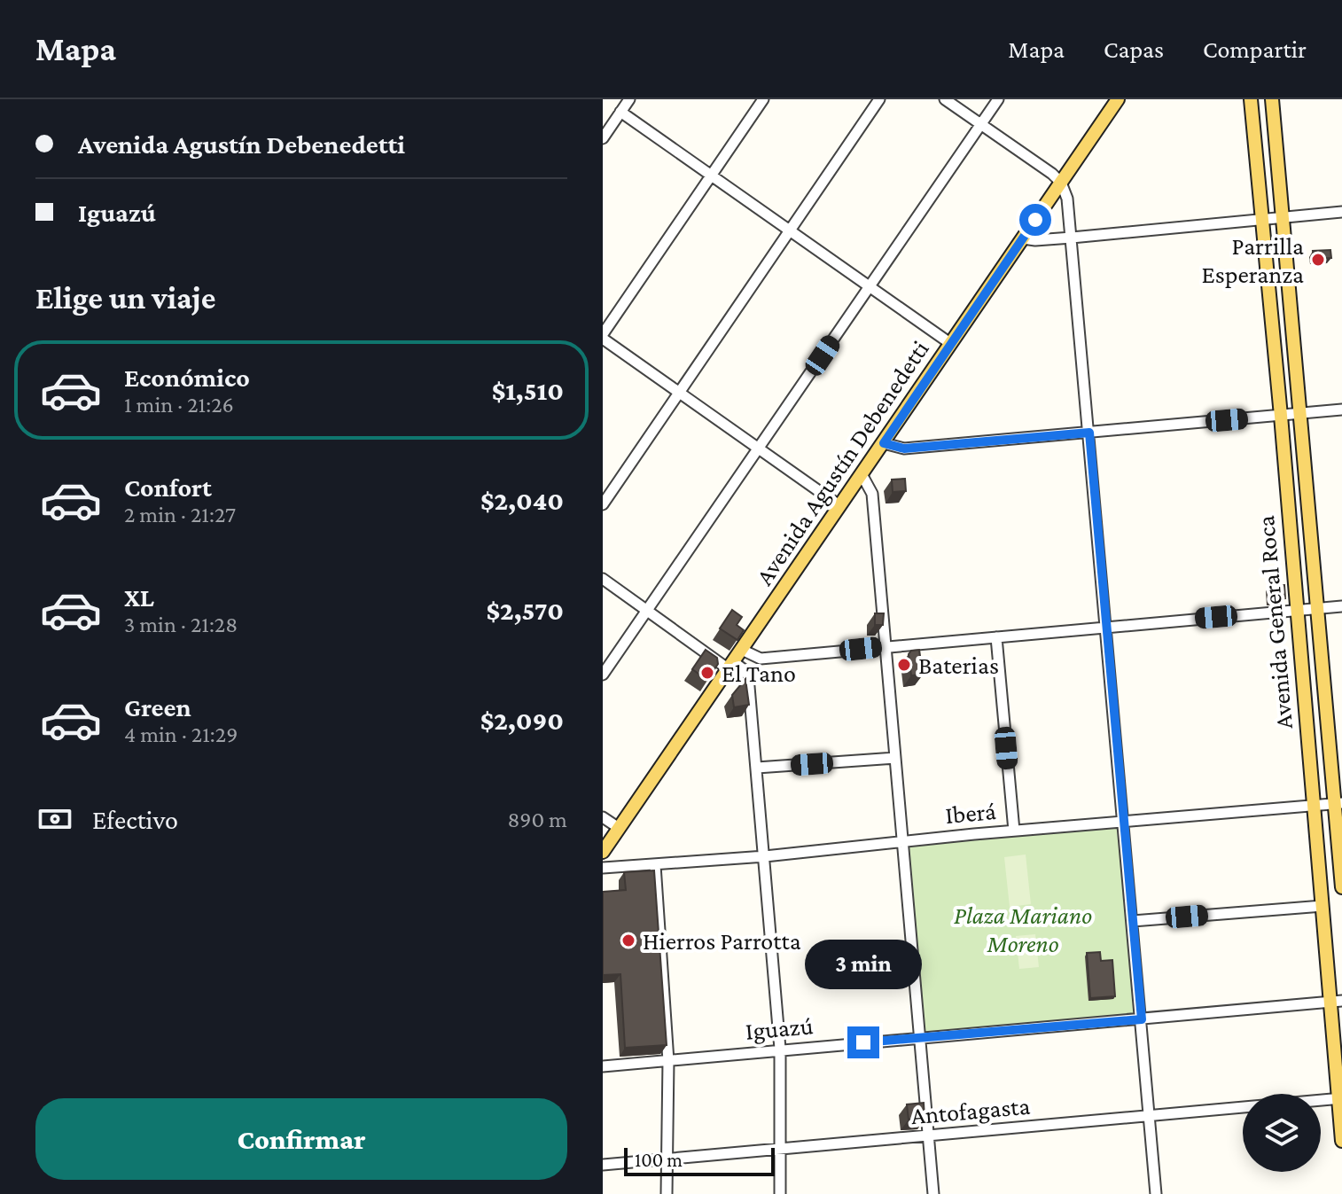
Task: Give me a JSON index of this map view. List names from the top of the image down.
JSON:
{
  "streets": {
    "main road": ["Avenida Agustín Debenedetti", "Avenida General Roca"],
    "street": ["Iberá", "Iguazú", "Antofagasta"]
  },
  "crossings": [
    ["Avenida General Roca", "Iberá"],
    ["Avenida General Roca", "Iguazú"],
    ["Avenida General Roca", "Antofagasta"]
  ],
  "parks": ["Plaza Mariano Moreno"],
  "places": [
    "Parrilla Esperanza",
    "Baterias",
    "El Tano",
    "Hierros Parrotta"
  ],
  "scale_bar": "100 m",
  "page": {
    "header": "Mapa",
    "nav": ["Mapa", "Capas", "Compartir"],
    "banner": ["Avenida Agustín Debenedetti", "Iguazú"],
    "heading": "Elige un viaje",
    "list": [
      {
        "name": "Económico",
        "note": "1 min · 21:26",
        "value": "$1,510"
      },
      {
        "name": "Confort",
        "note": "2 min · 21:27",
        "value": "$2,040"
      },
      {
        "name": "XL",
        "note": "3 min · 21:28",
        "value": "$2,570"
      },
      {
        "name": "Green",
        "note": "4 min · 21:29",
        "value": "$2,090"
      }
    ],
    "pay": ["Efectivo", "890 m"],
    "bubble": "3 min",
    "buttons": "Confirmar",
    "scale": "100 m"
  }
}
